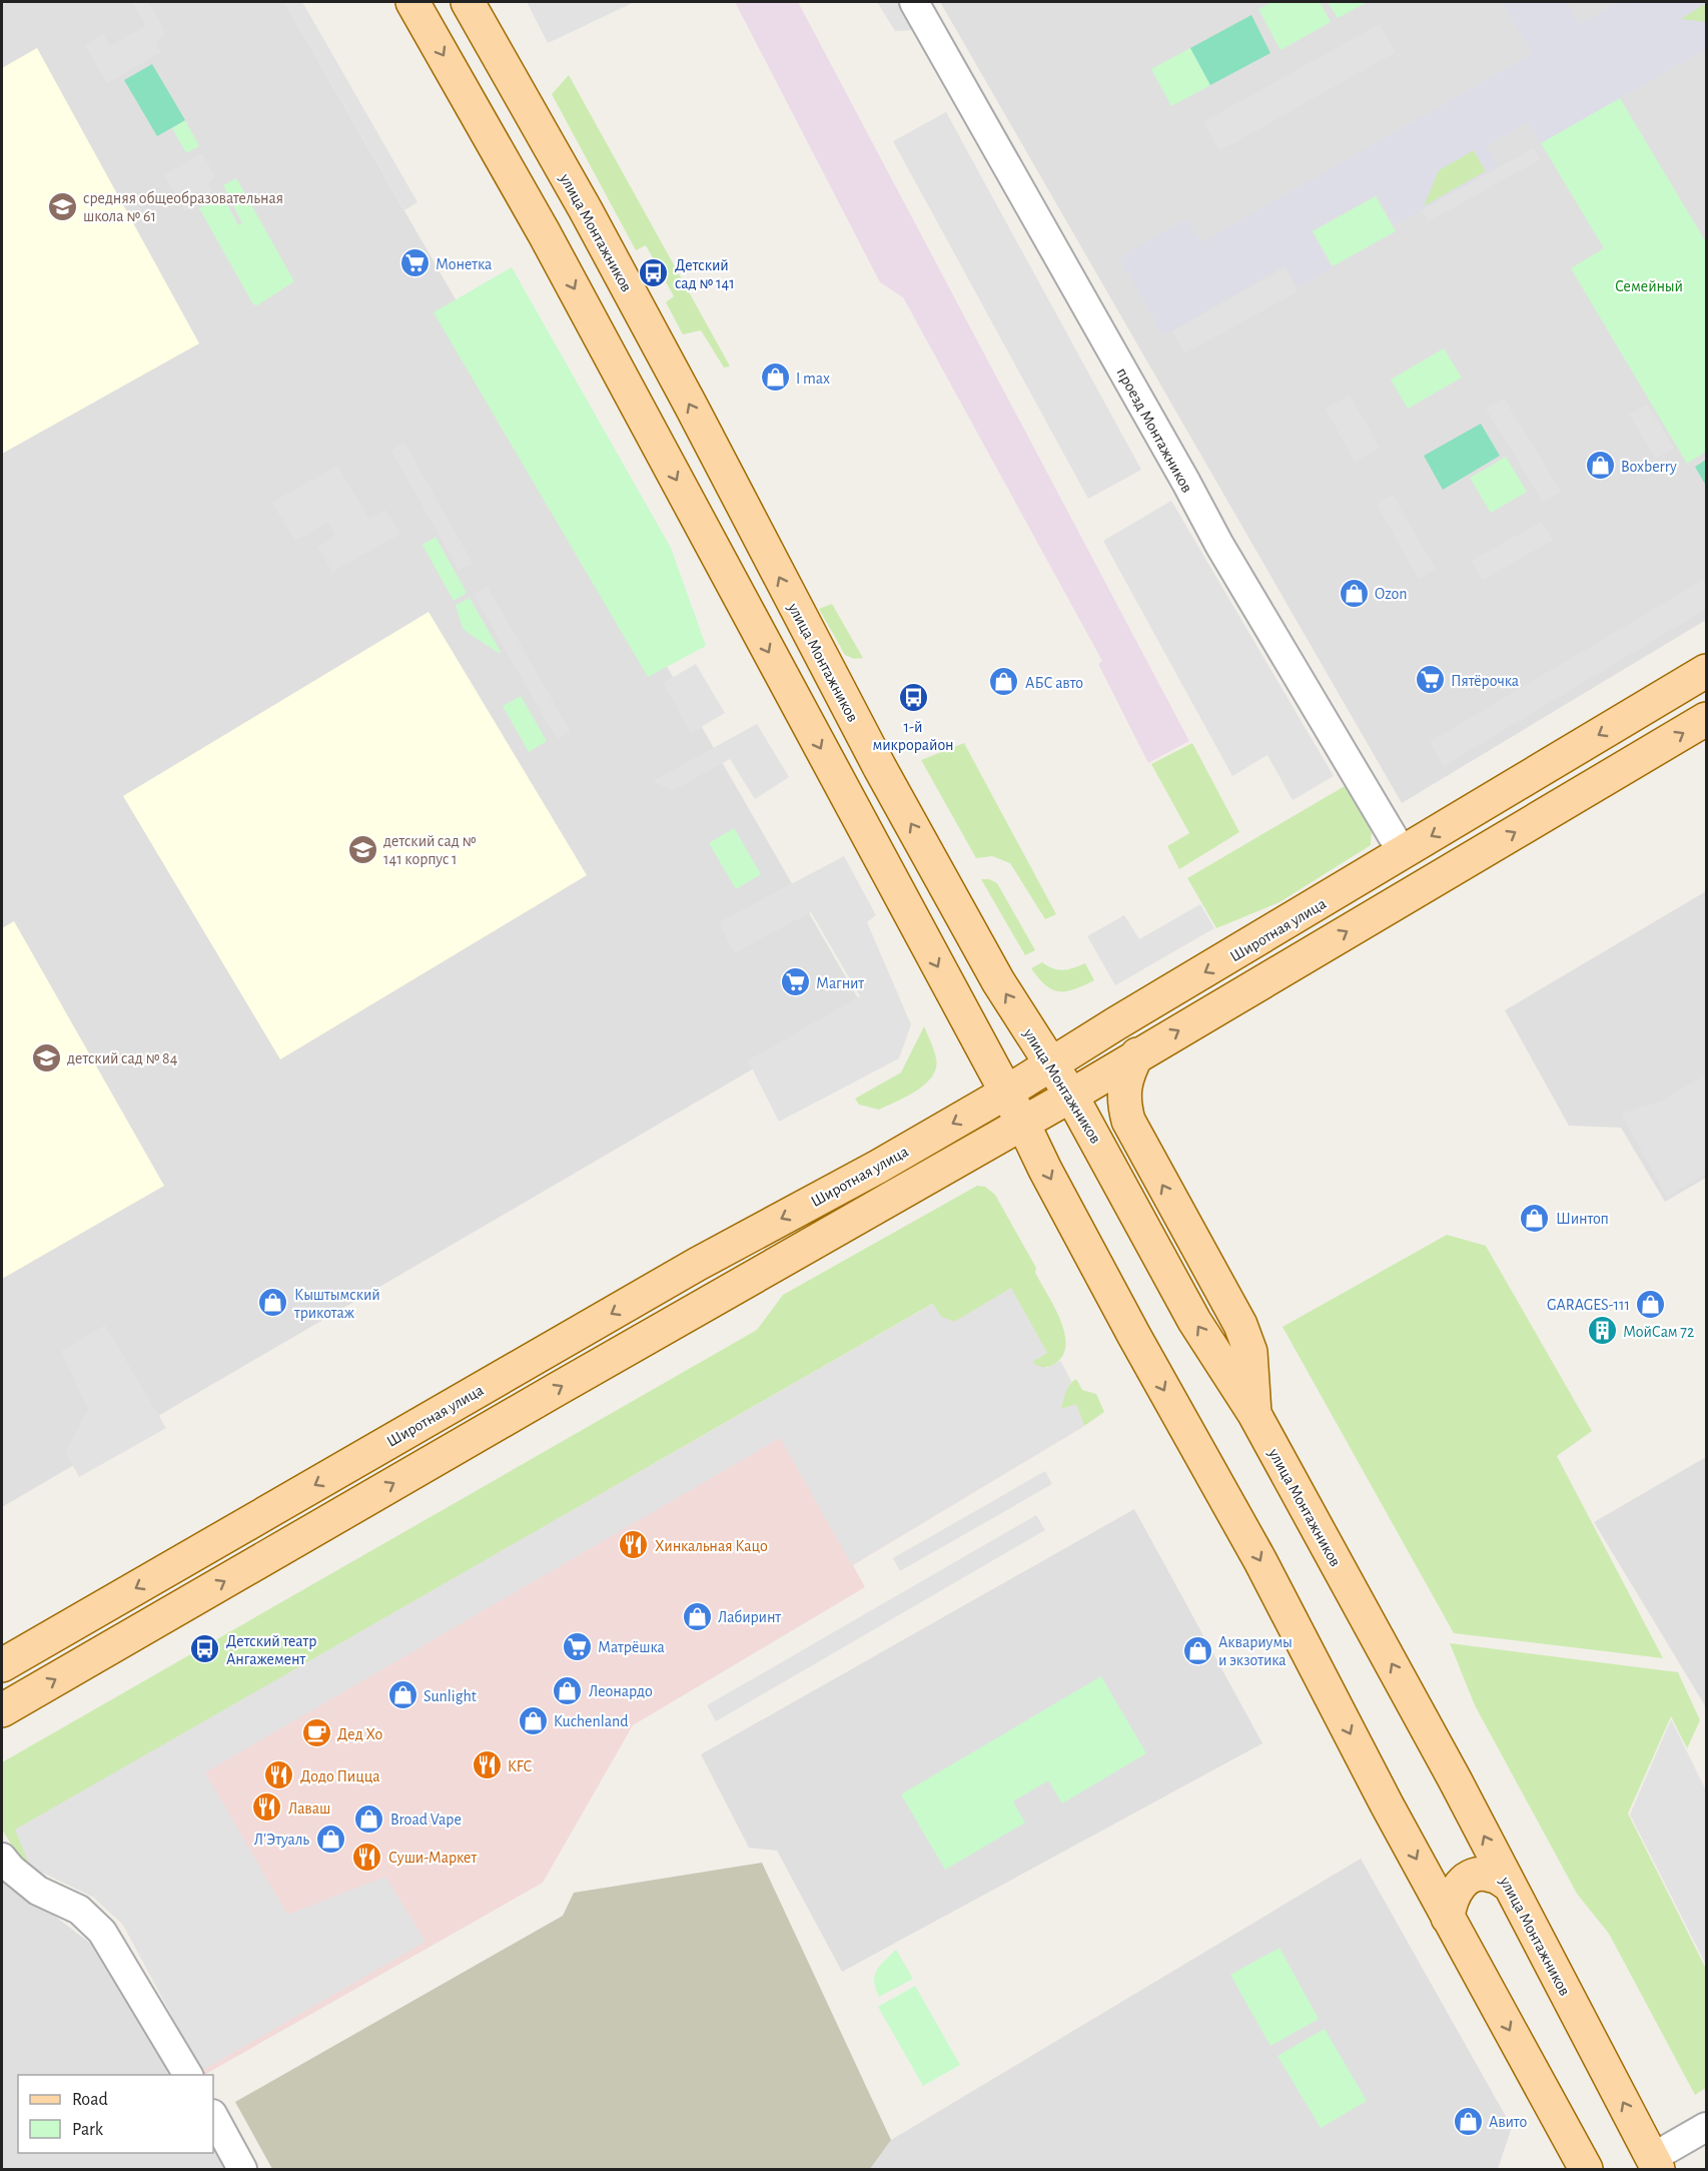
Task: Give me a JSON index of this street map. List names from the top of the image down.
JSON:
{
  "streets": {
    "main road": ["улица Монтажников", "Широтная улица"],
    "street": ["проезд Монтажников"]
  },
  "crossings": [
    ["улица Монтажников", "Широтная улица"],
    ["проезд Монтажников", "Широтная улица"]
  ],
  "parks": ["Семейный"],
  "places": {
    "school or university": ["средняя общеобразовательная школа № 61", "детский сад № 141 корпус 1", "детский сад № 84"],
    "supermarket": [
      "Монетка",
      "Пятёрочка",
      "Магнит",
      "Матрёшка"
    ],
    "bus stop": ["Детский сад № 141", "1-й микрорайон", "Детский театр Ангажемент"],
    "shop": [
      "I max",
      "Boxberry",
      "Ozon",
      "АБС авто",
      "Шинтоп",
      "Кыштымский трикотаж",
      "GARAGES-111",
      "Лабиринт",
      "Аквариумы и экзотика",
      "Леонардо",
      "Sunlight",
      "Kuchenland",
      "Broad Vape",
      "Л'Этуаль",
      "Авито"
    ],
    "building": ["МойСам 72"],
    "restaurant": [
      "Хинкальная Кацо",
      "KFC",
      "Додо Пицца",
      "Лаваш",
      "Суши-Маркет"
    ],
    "cafe": ["Дед Хо"]
  },
  "legend": ["Road", "Park"]
}
